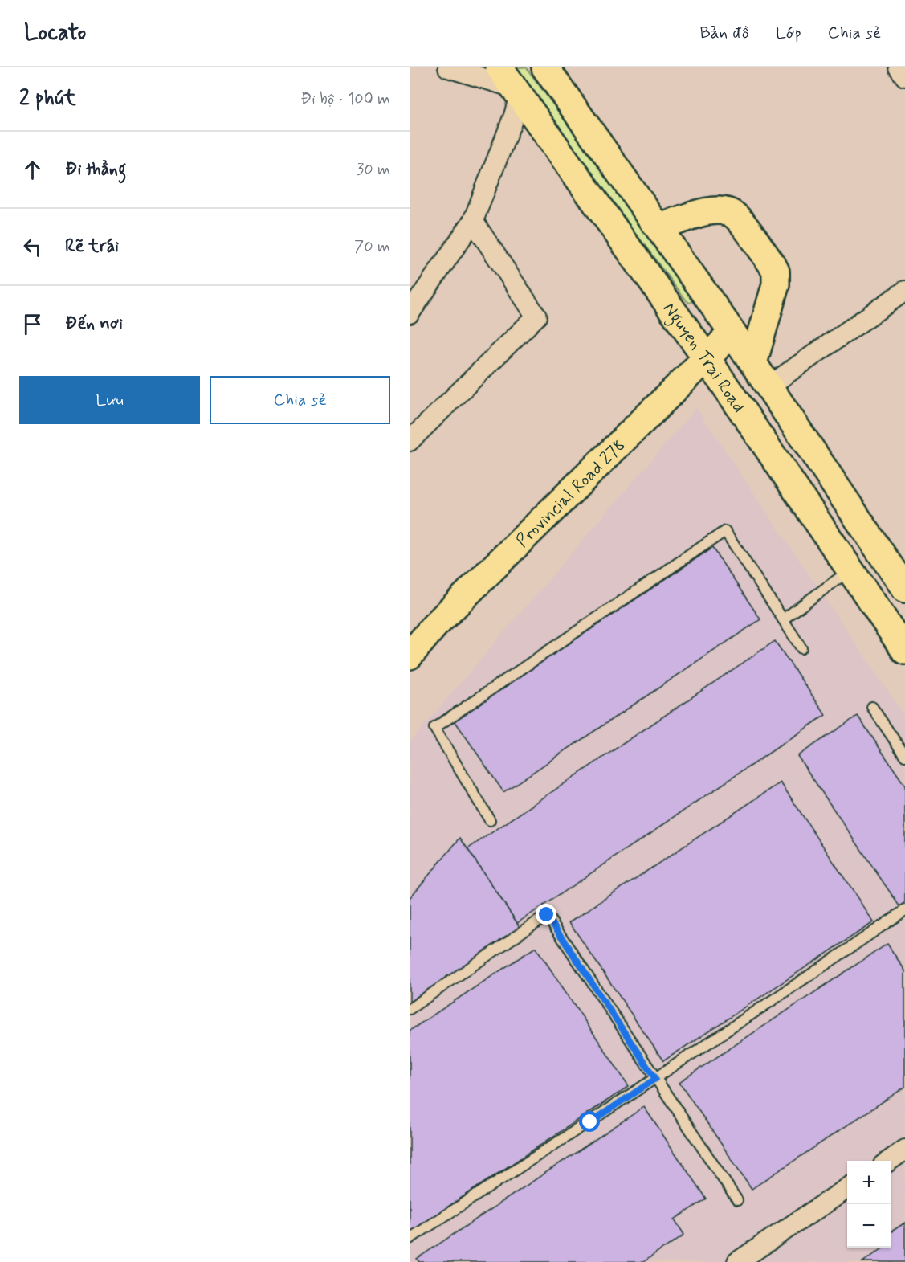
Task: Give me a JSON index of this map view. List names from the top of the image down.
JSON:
{
  "streets": {
    "main road": ["Nguyen Trai Road", "Provincial Road 278"]
  },
  "crossings": [
    ["Nguyen Trai Road", "Provincial Road 278"]
  ],
  "page": {
    "header": "Locato",
    "nav": ["Bản đồ", "Lớp", "Chia sẻ"],
    "heading": ["2 phút", "Đi bộ · 100 m"],
    "list": [
      ["Đi thẳng", "30 m"],
      ["Rẽ trái", "70 m"],
      "Đến nơi"
    ],
    "buttons": ["Lưu", "Chia sẻ"],
    "map_buttons": ["+", "−"]
  }
}
